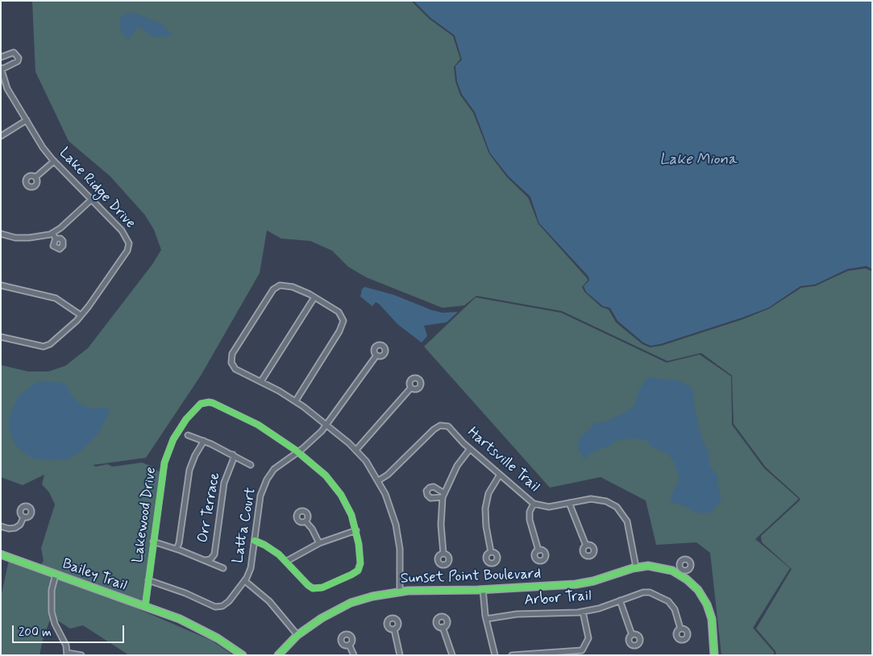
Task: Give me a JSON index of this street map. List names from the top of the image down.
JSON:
{
  "streets": {
    "street": [
      "Lake Ridge Drive",
      "Hartsville Trail",
      "Orr Terrace",
      "Lakewood Drive",
      "Latta Court",
      "Bailey Trail",
      "Sunset Point Boulevard",
      "Arbor Trail"
    ]
  },
  "crossings": [
    ["Hartsville Trail", "Sunset Point Boulevard"],
    ["Lakewood Drive", "Latta Court"],
    ["Lakewood Drive", "Bailey Trail"]
  ],
  "water": ["Lake Miona"],
  "scale_bar": "200 m"
}
